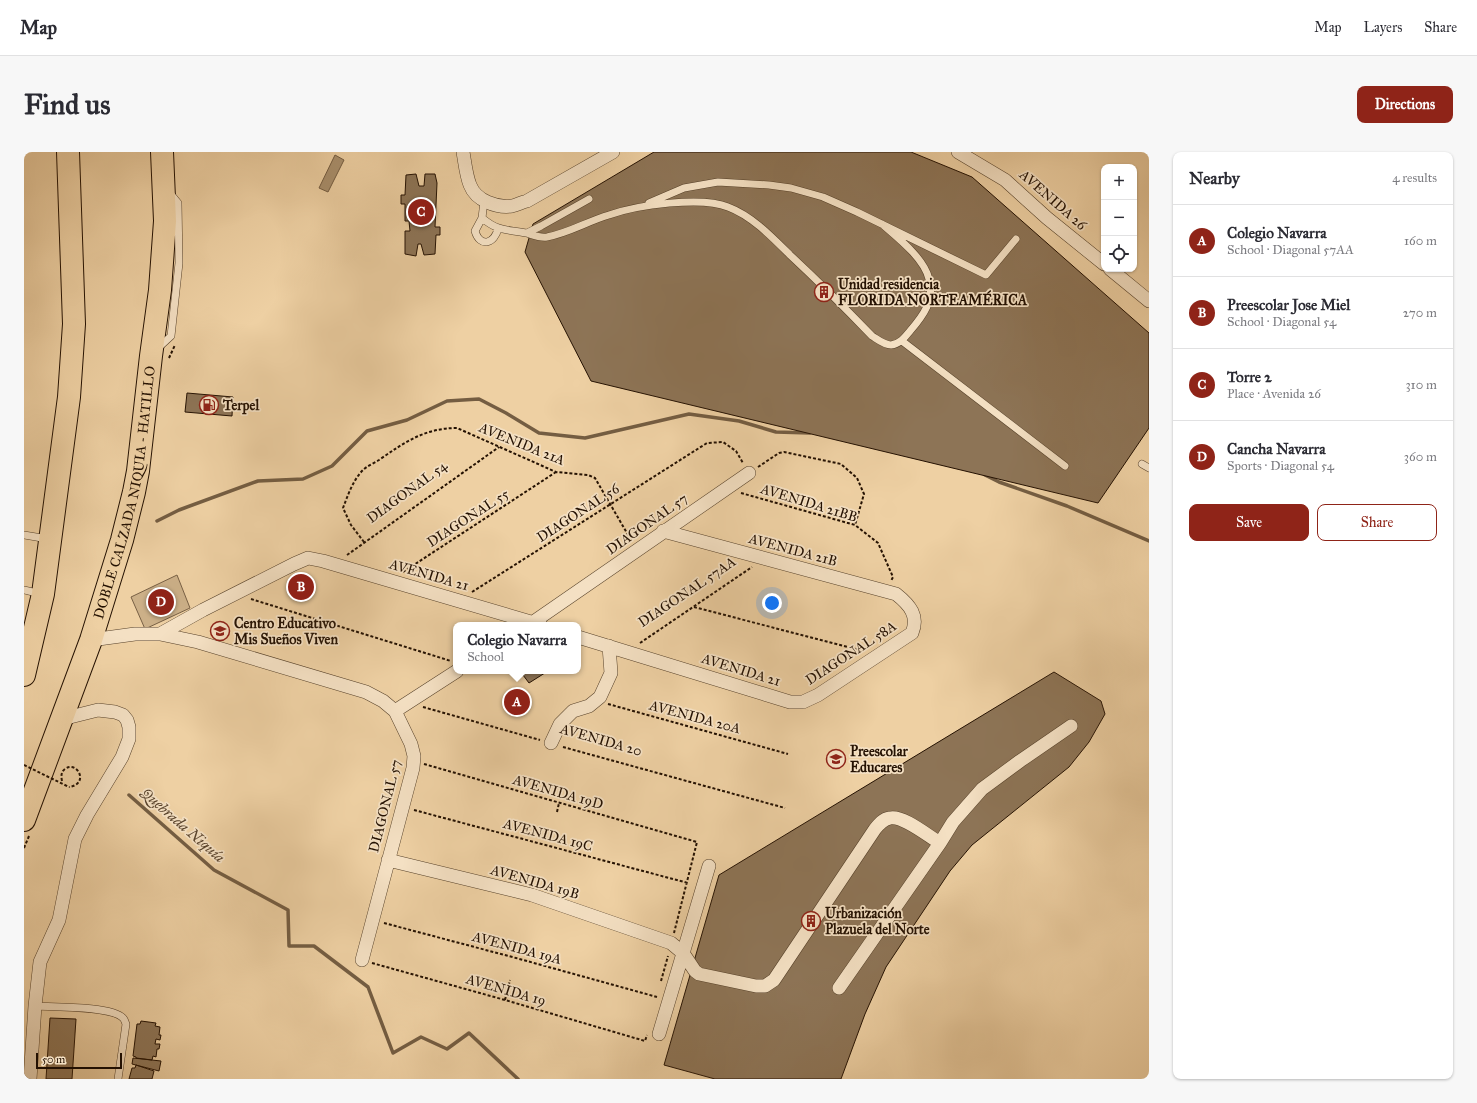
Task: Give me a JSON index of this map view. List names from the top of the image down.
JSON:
{
  "streets": {
    "highway": ["DOBLE CALZADA NIQUIA - HATILLO"],
    "street": [
      "AVENIDA 26",
      "DIAGONAL 57",
      "AVENIDA 21B",
      "AVENIDA 21",
      "DIAGONAL 58A",
      "AVENIDA 19B"
    ],
    "path": [
      "AVENIDA 21A",
      "DIAGONAL 54",
      "AVENIDA 21BB",
      "DIAGONAL 56",
      "DIAGONAL 55",
      "DIAGONAL 57AA",
      "AVENIDA 20A",
      "AVENIDA 20",
      "AVENIDA 19D",
      "AVENIDA 19C",
      "AVENIDA 19A",
      "AVENIDA 19"
    ]
  },
  "crossings": [
    ["AVENIDA 21A", "DIAGONAL 54"],
    ["AVENIDA 21A", "DIAGONAL 56"],
    ["AVENIDA 21A", "DIAGONAL 55"],
    ["AVENIDA 21A", "DIAGONAL 57"],
    ["DIAGONAL 54", "AVENIDA 21"],
    ["AVENIDA 21BB", "DIAGONAL 57"],
    ["AVENIDA 21BB", "AVENIDA 21B"],
    ["DIAGONAL 56", "DIAGONAL 57"],
    ["DIAGONAL 56", "AVENIDA 21"],
    ["DIAGONAL 55", "AVENIDA 21"],
    ["DIAGONAL 57", "AVENIDA 21B"],
    ["DIAGONAL 57", "AVENIDA 19D"],
    ["DIAGONAL 57", "AVENIDA 19C"],
    ["DIAGONAL 57", "AVENIDA 19B"],
    ["DIAGONAL 57", "AVENIDA 19A"],
    ["DIAGONAL 57", "AVENIDA 19"],
    ["AVENIDA 21B", "DIAGONAL 57AA"],
    ["AVENIDA 21B", "DIAGONAL 58A"],
    ["AVENIDA 21", "DIAGONAL 57AA"],
    ["AVENIDA 21", "DIAGONAL 58A"]
  ],
  "water": ["Quebrada Niquía"],
  "places": {
    "building": ["Unidad residencia FLORIDA NORTEAMÉRICA", "Urbanización Plazuela del Norte"],
    "fuel station": ["Terpel"],
    "school or university": ["Centro Educativo Mis Sueños Viven", "Preescolar Educares"]
  },
  "scale_bar": "50 m",
  "page": {
    "header": "Map",
    "nav": ["Map", "Layers", "Share"],
    "buttons": [
      "Directions",
      ["Save", "Share"]
    ],
    "title": "Find us",
    "heading": ["Nearby", "4 results"],
    "map_buttons": ["+", "−"],
    "pins": [
      "C",
      "B",
      "D",
      "A"
    ],
    "list": [
      {
        "mark": "A",
        "name": "Colegio Navarra",
        "note": "School · Diagonal 57AA",
        "value": "160 m"
      },
      {
        "mark": "B",
        "name": "Preescolar Jose Miel",
        "note": "School · Diagonal 54",
        "value": "270 m"
      },
      {
        "mark": "C",
        "name": "Torre 2",
        "note": "Place · Avenida 26",
        "value": "310 m"
      },
      {
        "mark": "D",
        "name": "Cancha Navarra",
        "note": "Sports · Diagonal 54",
        "value": "360 m"
      }
    ],
    "popup": ["Colegio Navarra", "School"],
    "scale": "50 m"
  }
}
